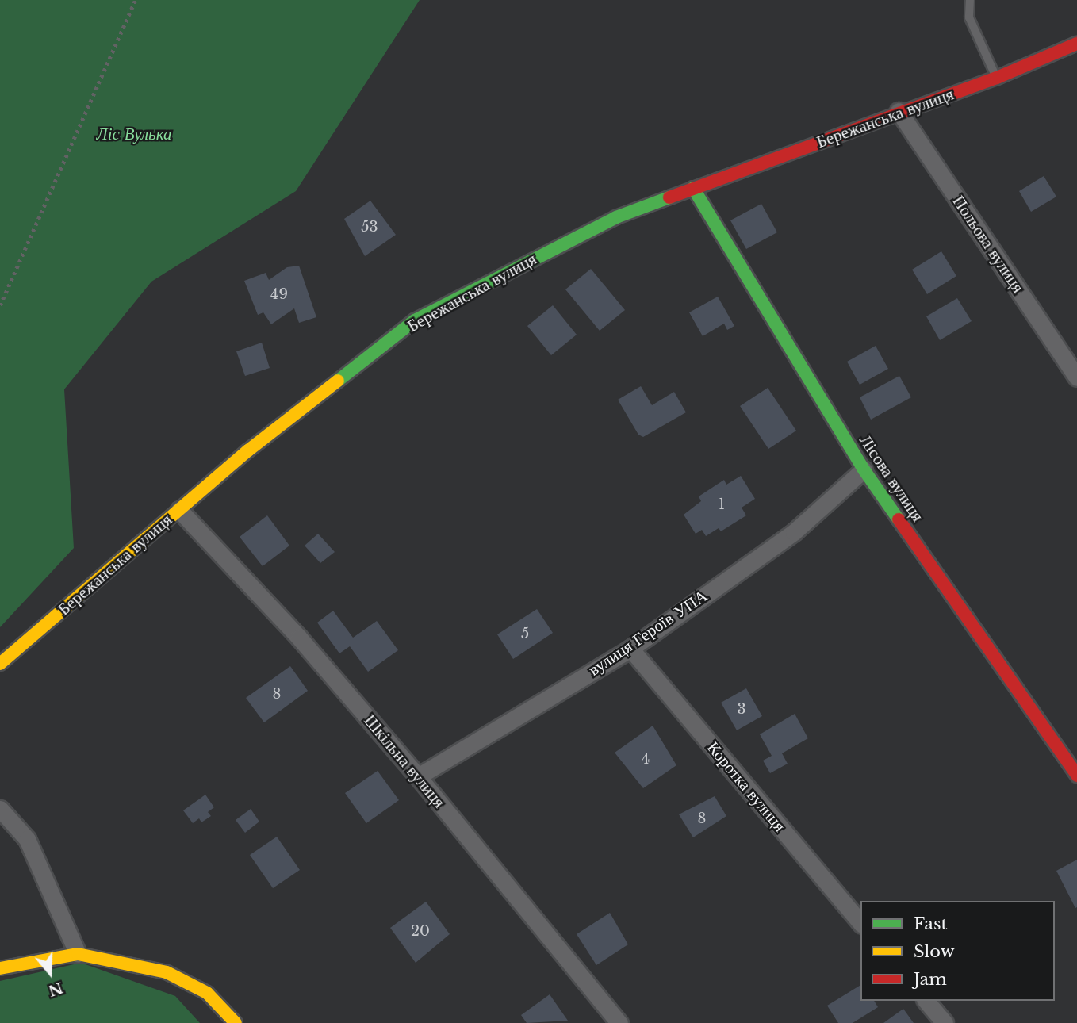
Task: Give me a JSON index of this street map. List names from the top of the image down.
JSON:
{
  "streets": {
    "street": [
      "Бережанська вулиця",
      "Польова вулиця",
      "Лісова вулиця",
      "вулиця Героїв УПА",
      "Шкільна вулиця",
      "Коротка вулиця"
    ]
  },
  "crossings": [
    ["Бережанська вулиця", "Польова вулиця"],
    ["Бережанська вулиця", "Лісова вулиця"],
    ["Бережанська вулиця", "Шкільна вулиця"],
    ["Лісова вулиця", "вулиця Героїв УПА"],
    ["вулиця Героїв УПА", "Шкільна вулиця"],
    ["вулиця Героїв УПА", "Коротка вулиця"]
  ],
  "parks": ["Ліс Вулька"],
  "house_numbers": [
    "53",
    "49",
    "1",
    "5",
    "8",
    "3",
    "4",
    "8",
    "20"
  ],
  "legend": ["Fast", "Slow", "Jam"],
  "north": "bottom"
}
